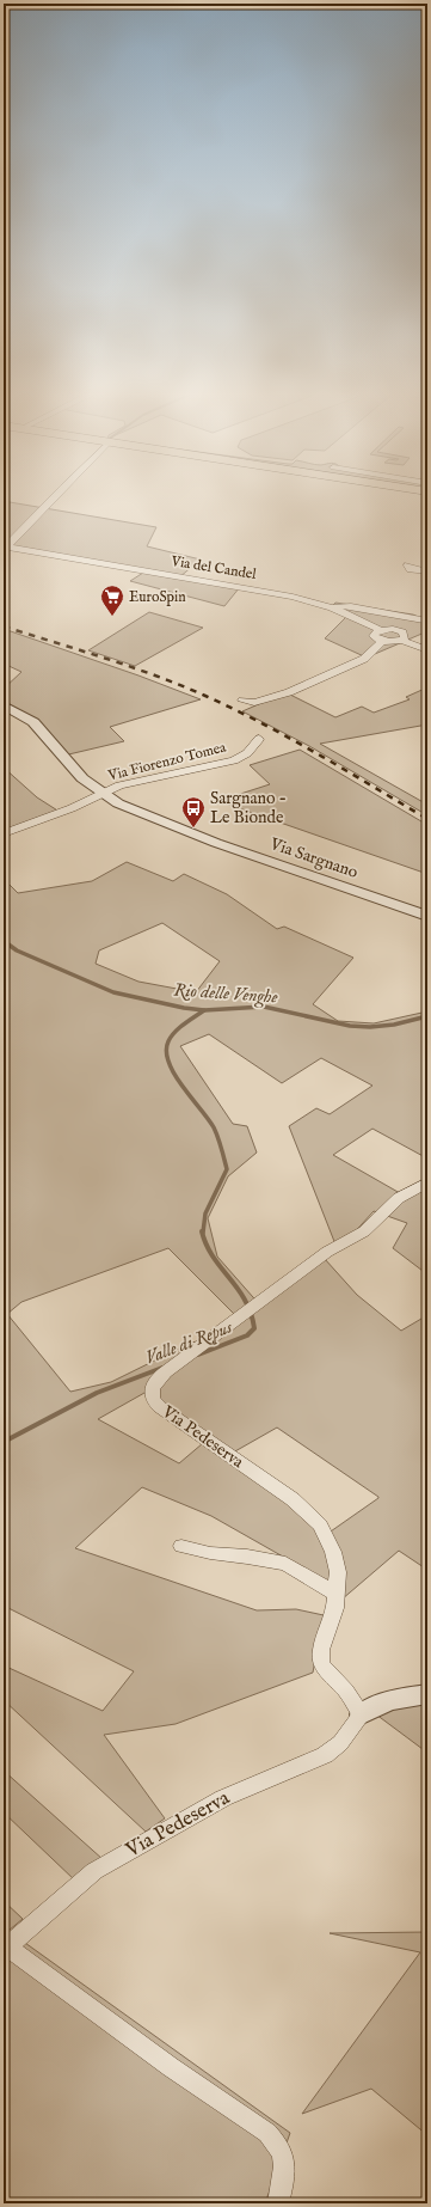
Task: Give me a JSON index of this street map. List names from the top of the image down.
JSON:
{
  "streets": {
    "street": [
      "Via del Candel",
      "Via Fiorenzo Tomea",
      "Via Sargnano",
      "Via Pedeserva"
    ]
  },
  "crossings": [
    ["Via Fiorenzo Tomea", "Via Sargnano"]
  ],
  "water": ["Rio delle Venghe", "Valle di Repus"],
  "places": {
    "supermarket": ["EuroSpin"],
    "bus stop": ["Sargnano - Le Bionde"]
  }
}
